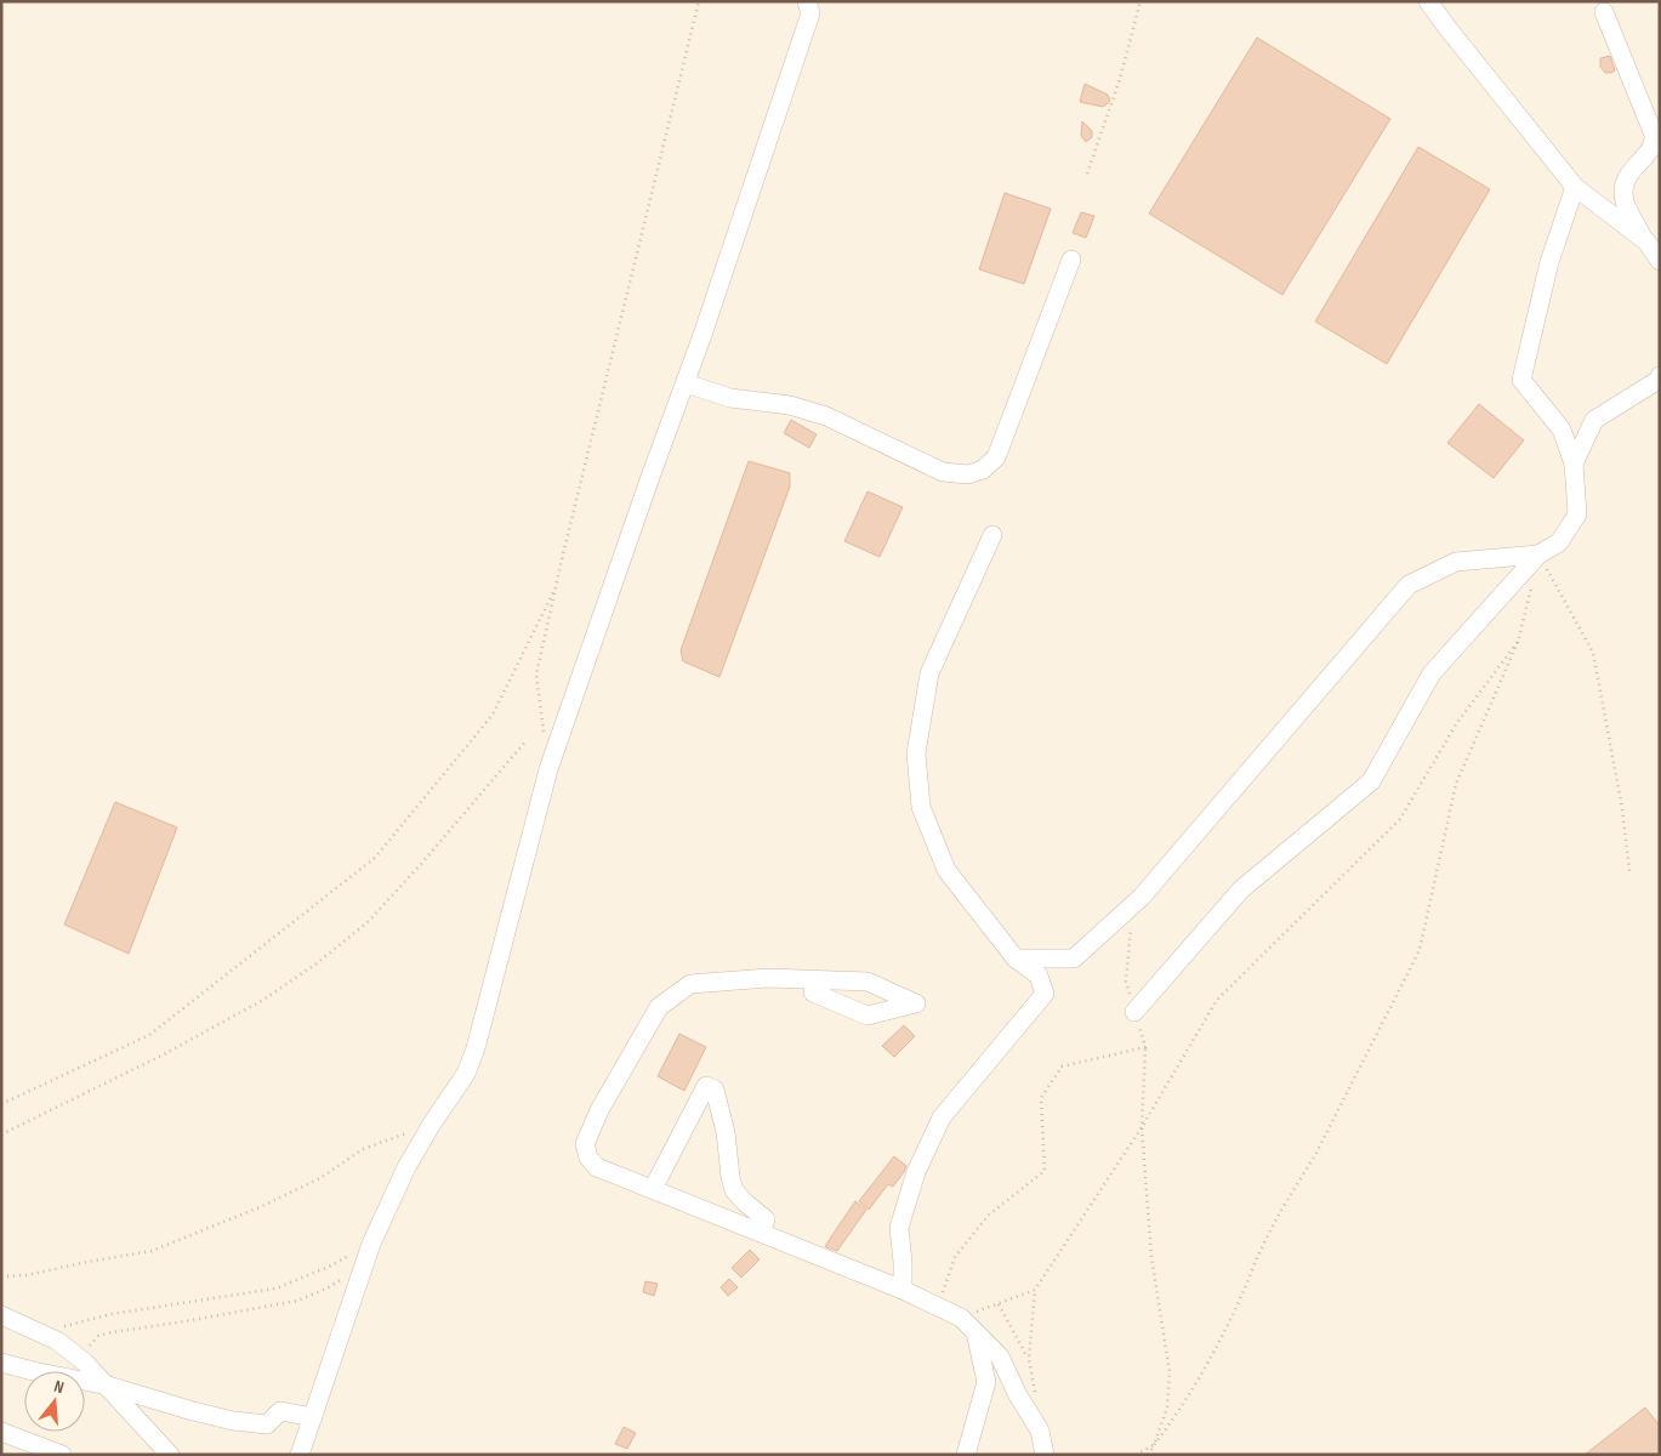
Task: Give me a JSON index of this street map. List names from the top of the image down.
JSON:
{
  "north": "top"
}
